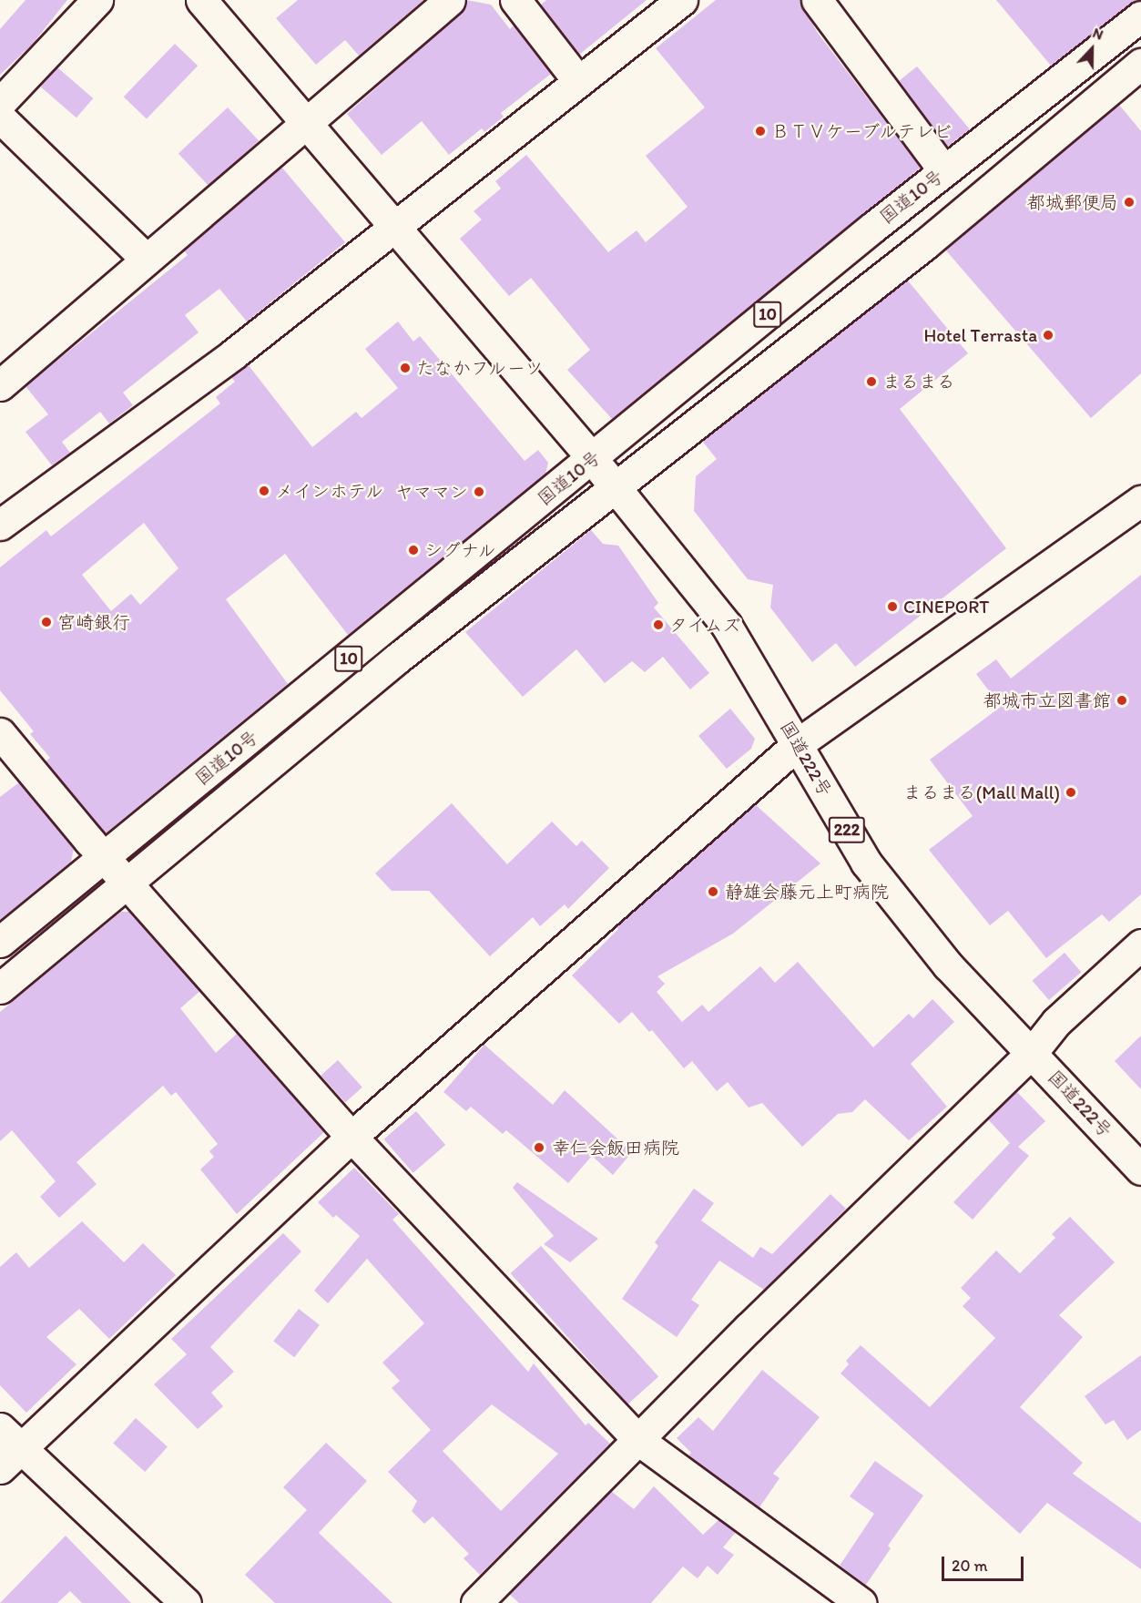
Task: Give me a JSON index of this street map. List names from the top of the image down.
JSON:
{
  "streets": {
    "main road": [
      "国道10号",
      "10",
      "国道222号",
      "222"
    ]
  },
  "crossings": [
    ["国道10号", "国道222号"]
  ],
  "places": [
    "ＢＴＶケーブルテレビ",
    "都城郵便局",
    "Hotel Terrasta",
    "たなかフルーツ",
    "まるまる",
    "メインホテル",
    "ヤママン",
    "シグナル",
    "CINEPORT",
    "宮崎銀行",
    "タイムズ",
    "都城市立図書館",
    "まるまる(Mall Mall)",
    "静雄会藤元上町病院",
    "幸仁会飯田病院"
  ],
  "scale_bar": "20 m",
  "north": "top"
}
